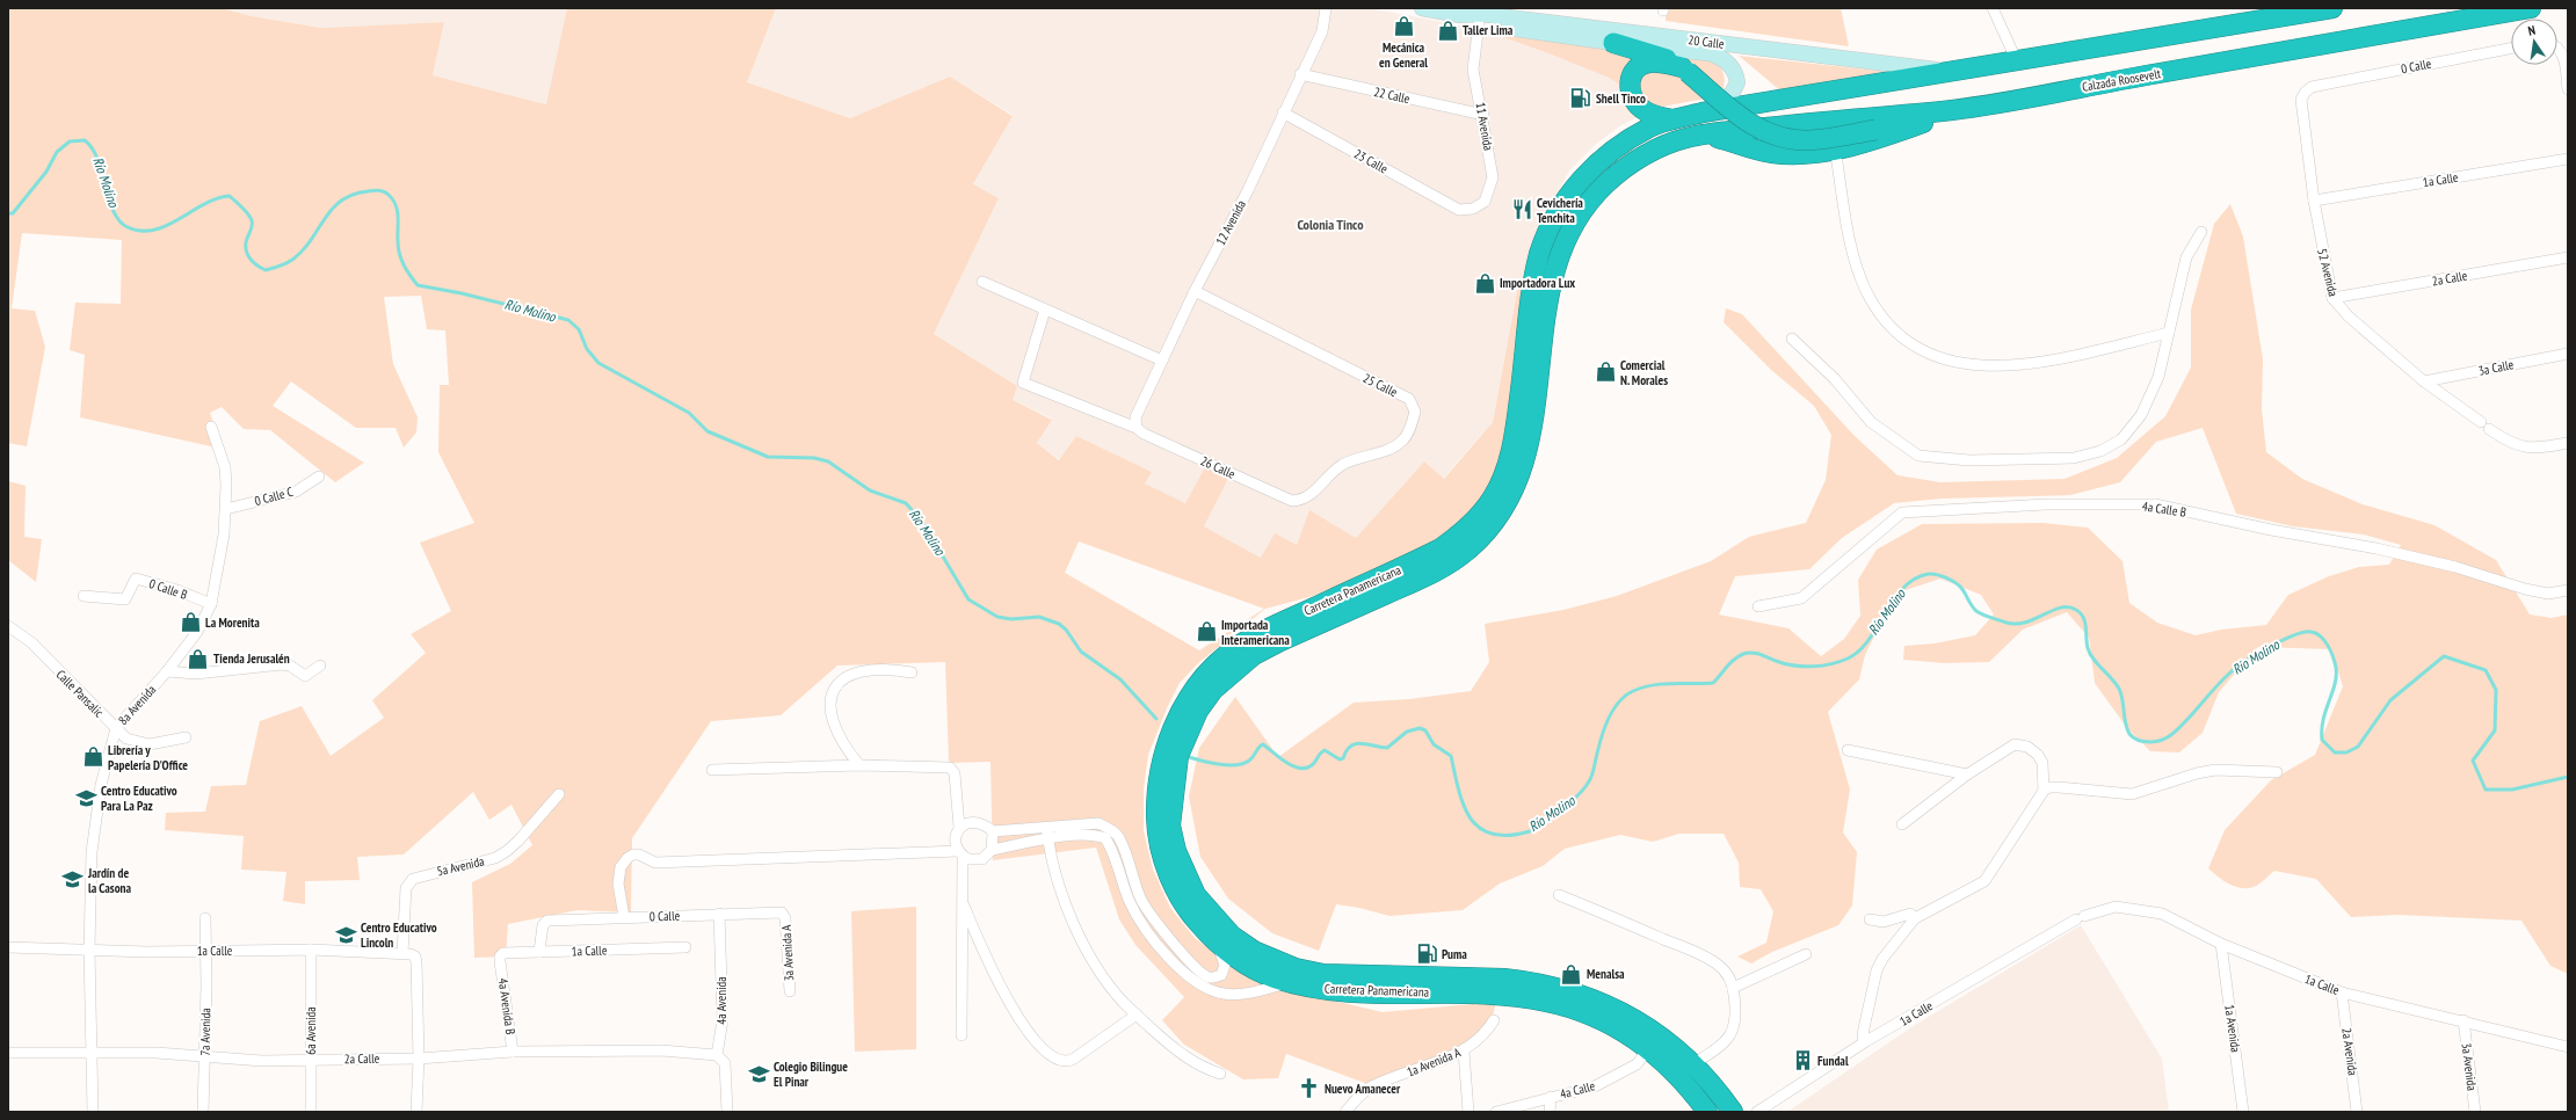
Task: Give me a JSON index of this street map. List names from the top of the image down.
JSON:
{
  "streets": {
    "highway": ["Calzada Roosevelt", "Carretera Panamericana"],
    "main road": ["20 Calle"],
    "street": [
      "0 Calle",
      "22 Calle",
      "11 Avenida",
      "23 Calle",
      "1a Calle",
      "12 Avenida",
      "52 Avenida",
      "2a Calle",
      "3a Calle",
      "25 Calle",
      "26 Calle",
      "0 Calle C",
      "4a Calle B",
      "0 Calle B",
      "Calle Pansalic",
      "8a Avenida",
      "5a Avenida",
      "3a Avenida A",
      "4a Avenida",
      "4a Avenida B",
      "1a Avenida",
      "6a Avenida",
      "7a Avenida",
      "2a Avenida",
      "1a Avenida A",
      "3a Avenida",
      "4a Calle"
    ]
  },
  "crossings": [
    ["20 Calle", "11 Avenida"],
    ["20 Calle", "Carretera Panamericana"],
    ["0 Calle", "1a Calle"],
    ["0 Calle", "52 Avenida"],
    ["0 Calle", "3a Avenida A"],
    ["0 Calle", "4a Avenida"],
    ["Calzada Roosevelt", "Carretera Panamericana"],
    ["22 Calle", "11 Avenida"],
    ["22 Calle", "12 Avenida"],
    ["11 Avenida", "23 Calle"],
    ["23 Calle", "12 Avenida"],
    ["1a Calle", "52 Avenida"],
    ["1a Calle", "8a Avenida"],
    ["1a Calle", "5a Avenida"],
    ["1a Calle", "4a Avenida B"],
    ["1a Calle", "1a Avenida"],
    ["1a Calle", "6a Avenida"],
    ["1a Calle", "7a Avenida"],
    ["1a Calle", "2a Avenida"],
    ["1a Calle", "3a Avenida"],
    ["12 Avenida", "25 Calle"],
    ["12 Avenida", "26 Calle"],
    ["52 Avenida", "2a Calle"],
    ["52 Avenida", "3a Calle"],
    ["2a Calle", "8a Avenida"],
    ["2a Calle", "4a Avenida"],
    ["2a Calle", "4a Avenida B"],
    ["2a Calle", "6a Avenida"],
    ["2a Calle", "7a Avenida"],
    ["25 Calle", "26 Calle"],
    ["0 Calle C", "8a Avenida"],
    ["0 Calle B", "8a Avenida"],
    ["Carretera Panamericana", "4a Calle"],
    ["Calle Pansalic", "8a Avenida"]
  ],
  "districts": ["Colonia Tinco"],
  "water": ["Río Molino"],
  "places": {
    "shop": [
      "Mecánica en General",
      "Taller Lima",
      "Importadora Lux",
      "Comercial N. Morales",
      "La Morenita",
      "Importada Interamericana",
      "Tienda Jerusalén",
      "Librería y Papelería D'Office",
      "Menalsa"
    ],
    "fuel station": ["Shell Tinco", "Puma"],
    "restaurant": ["Cevichería Tenchita"],
    "school or university": [
      "Centro Educativo Para La Paz",
      "Jardín de la Casona",
      "Centro Educativo Lincoln",
      "Colegio Bilingue El Pinar"
    ],
    "building": ["Fundal"],
    "church": ["Nuevo Amanecer"]
  },
  "north": "top"
}
